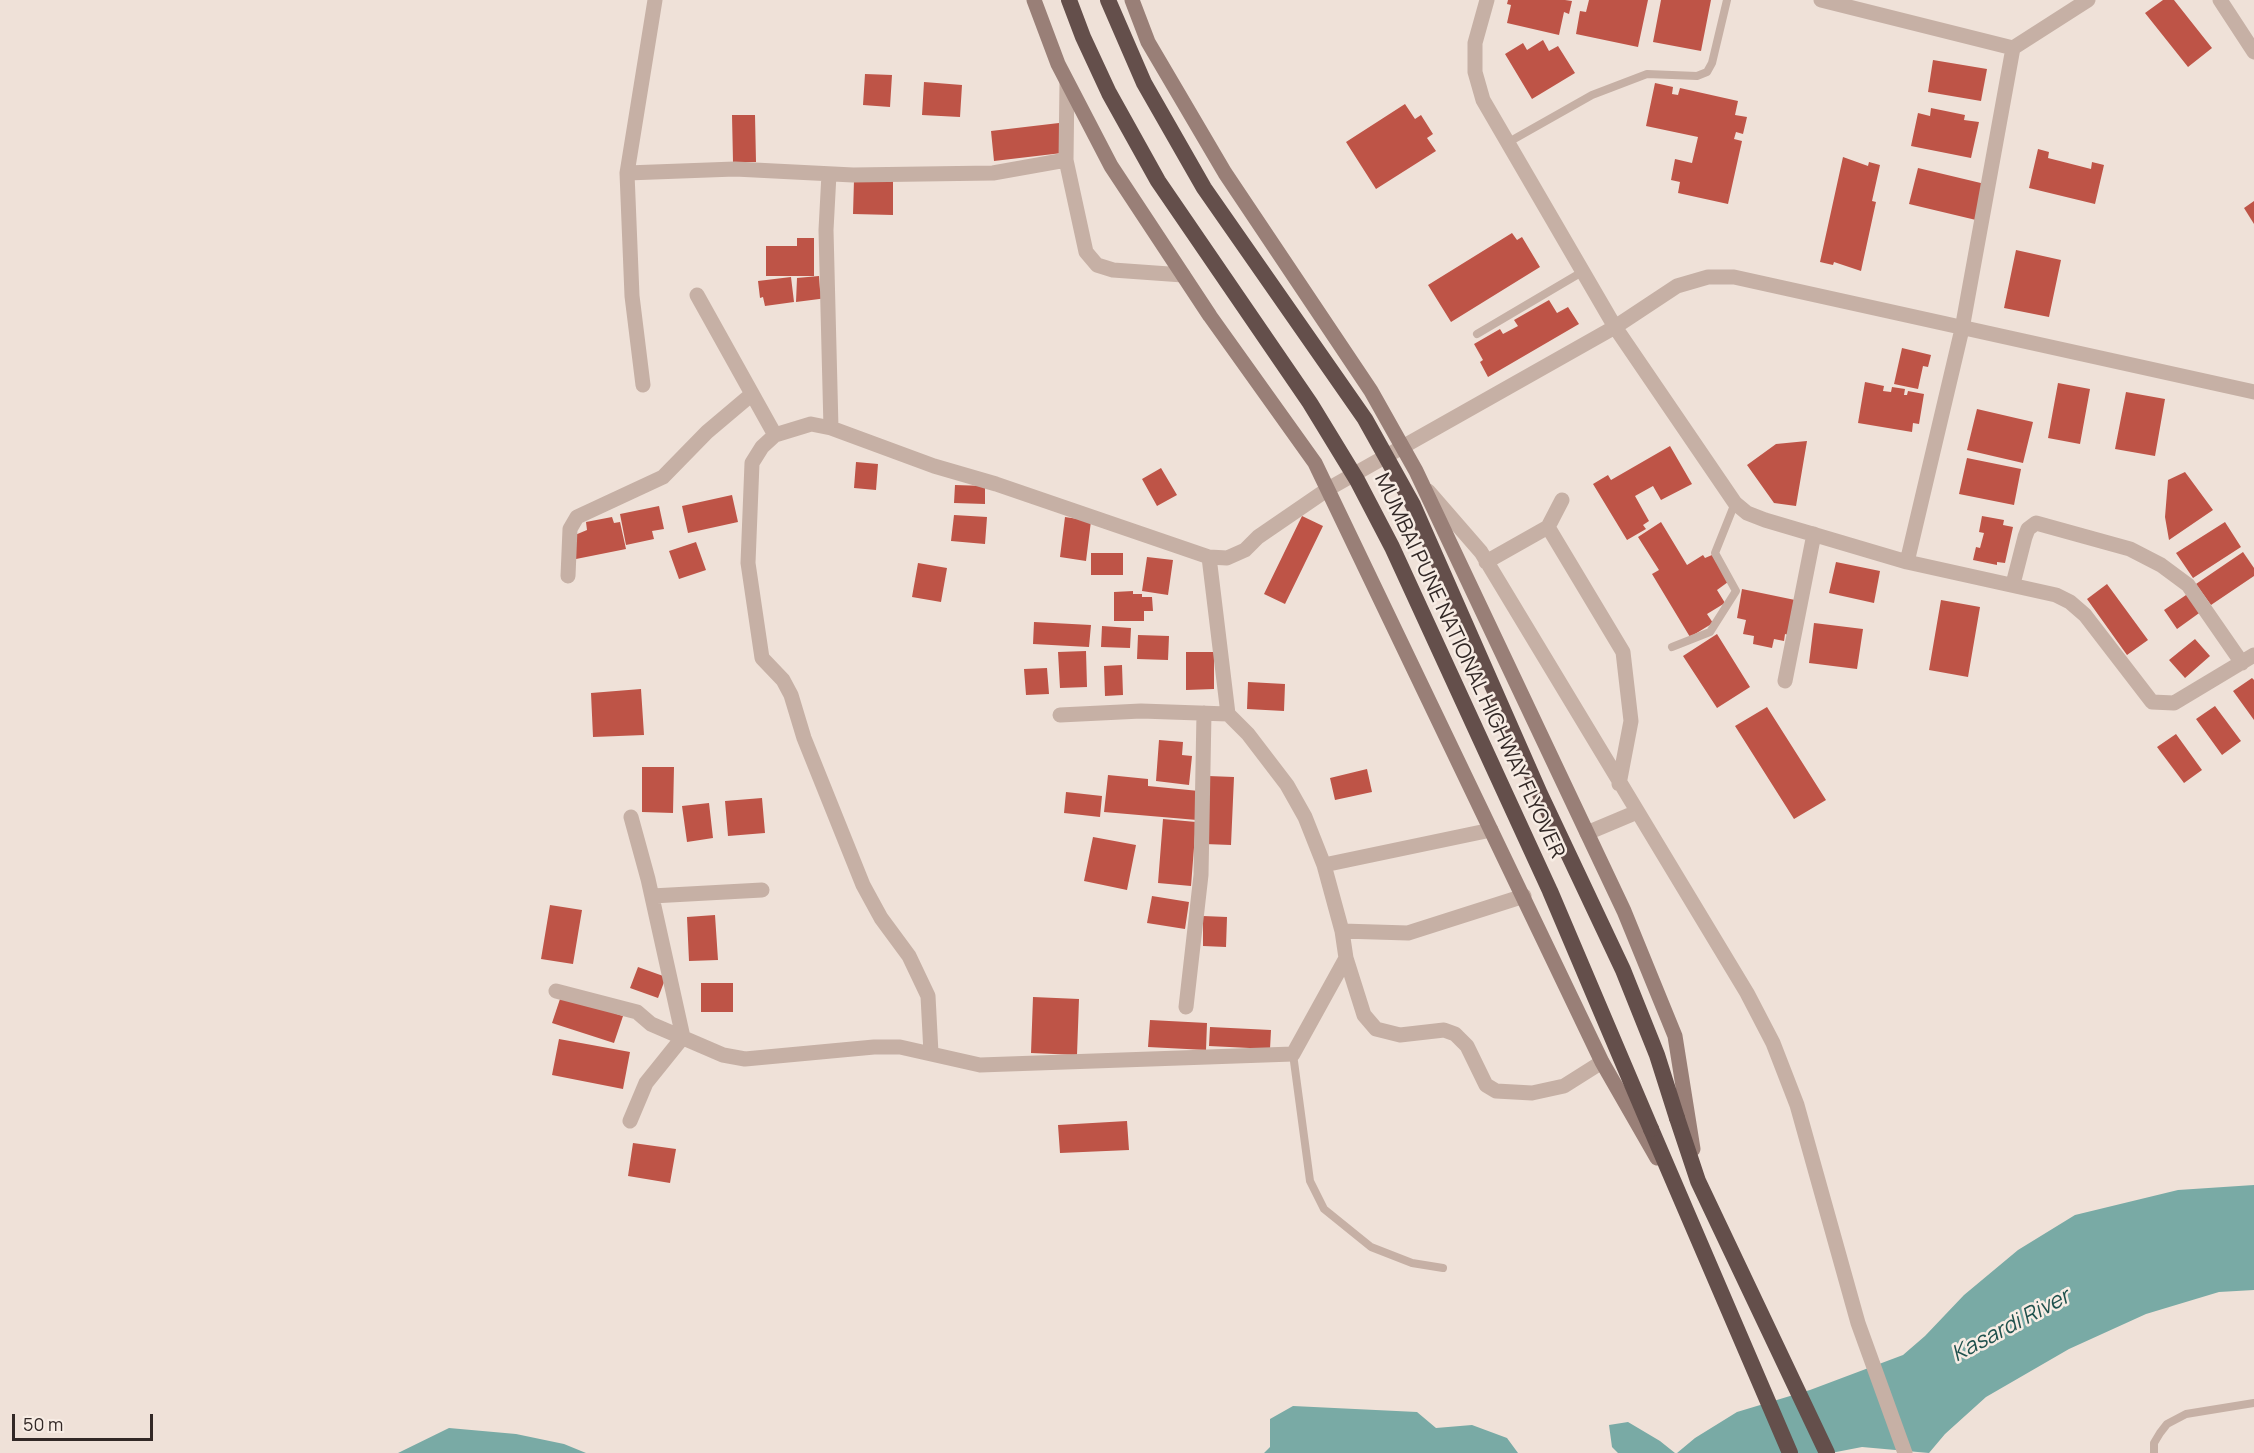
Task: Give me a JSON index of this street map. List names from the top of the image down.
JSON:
{
  "streets": {
    "highway": ["MUMBAI PUNE NATIONAL HIGHWAY FLYOVER"]
  },
  "water": ["Kasardi River"],
  "scale_bar": "50 m"
}
